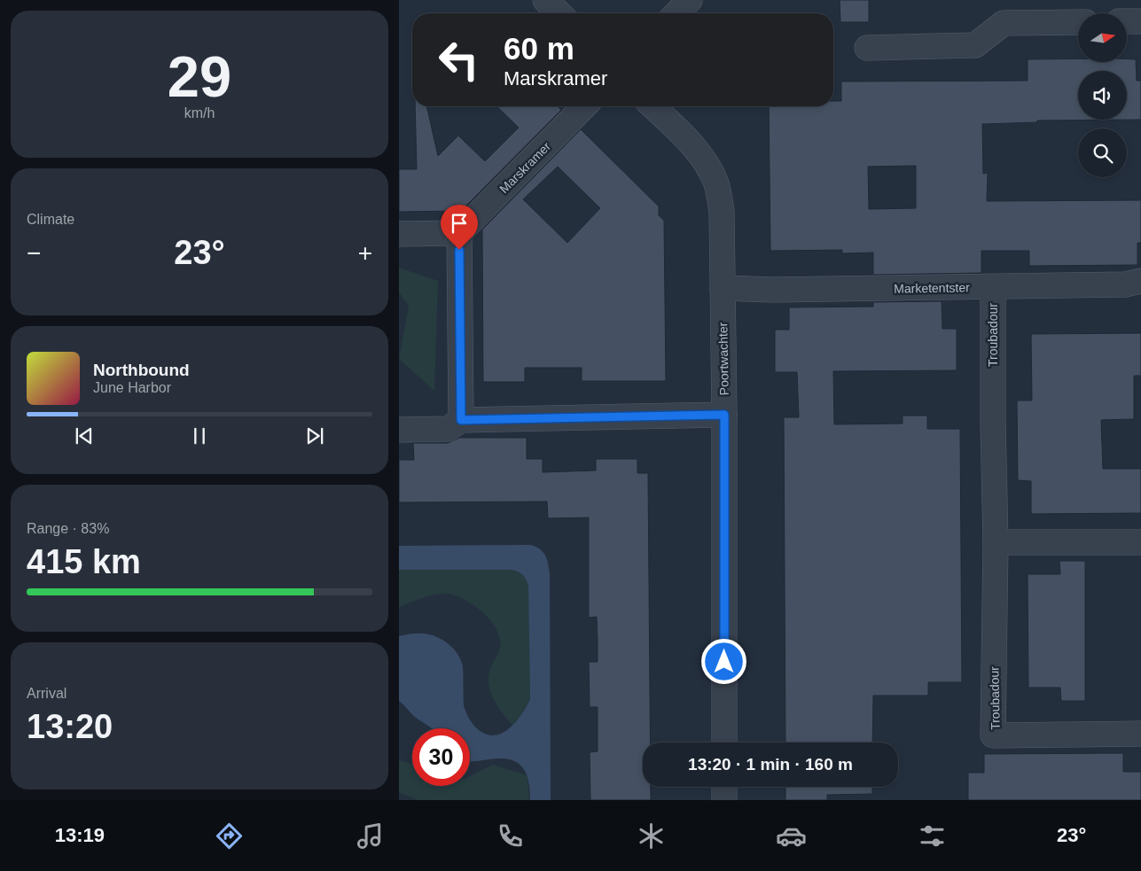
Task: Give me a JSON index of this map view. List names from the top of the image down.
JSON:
{
  "streets": {
    "street": [
      "Marskramer",
      "Marketentster",
      "Troubadour",
      "Poortwachter"
    ]
  },
  "crossings": [
    ["Marketentster", "Troubadour"],
    ["Marketentster", "Poortwachter"]
  ],
  "north": "right",
  "page": {
    "tile": [
      ["29", "km/h"],
      "Climate",
      ["Range · 83%", "415 km"],
      ["Arrival", "13:20"]
    ],
    "turn": ["60 m", "Marskramer"],
    "heat": ["−", "23°", "+"],
    "song": ["Northbound", "June Harbor"],
    "limit": "30",
    "trip": "13:20 · 1 min · 160 m",
    "tabs": ["13:19", "23°"]
  }
}
